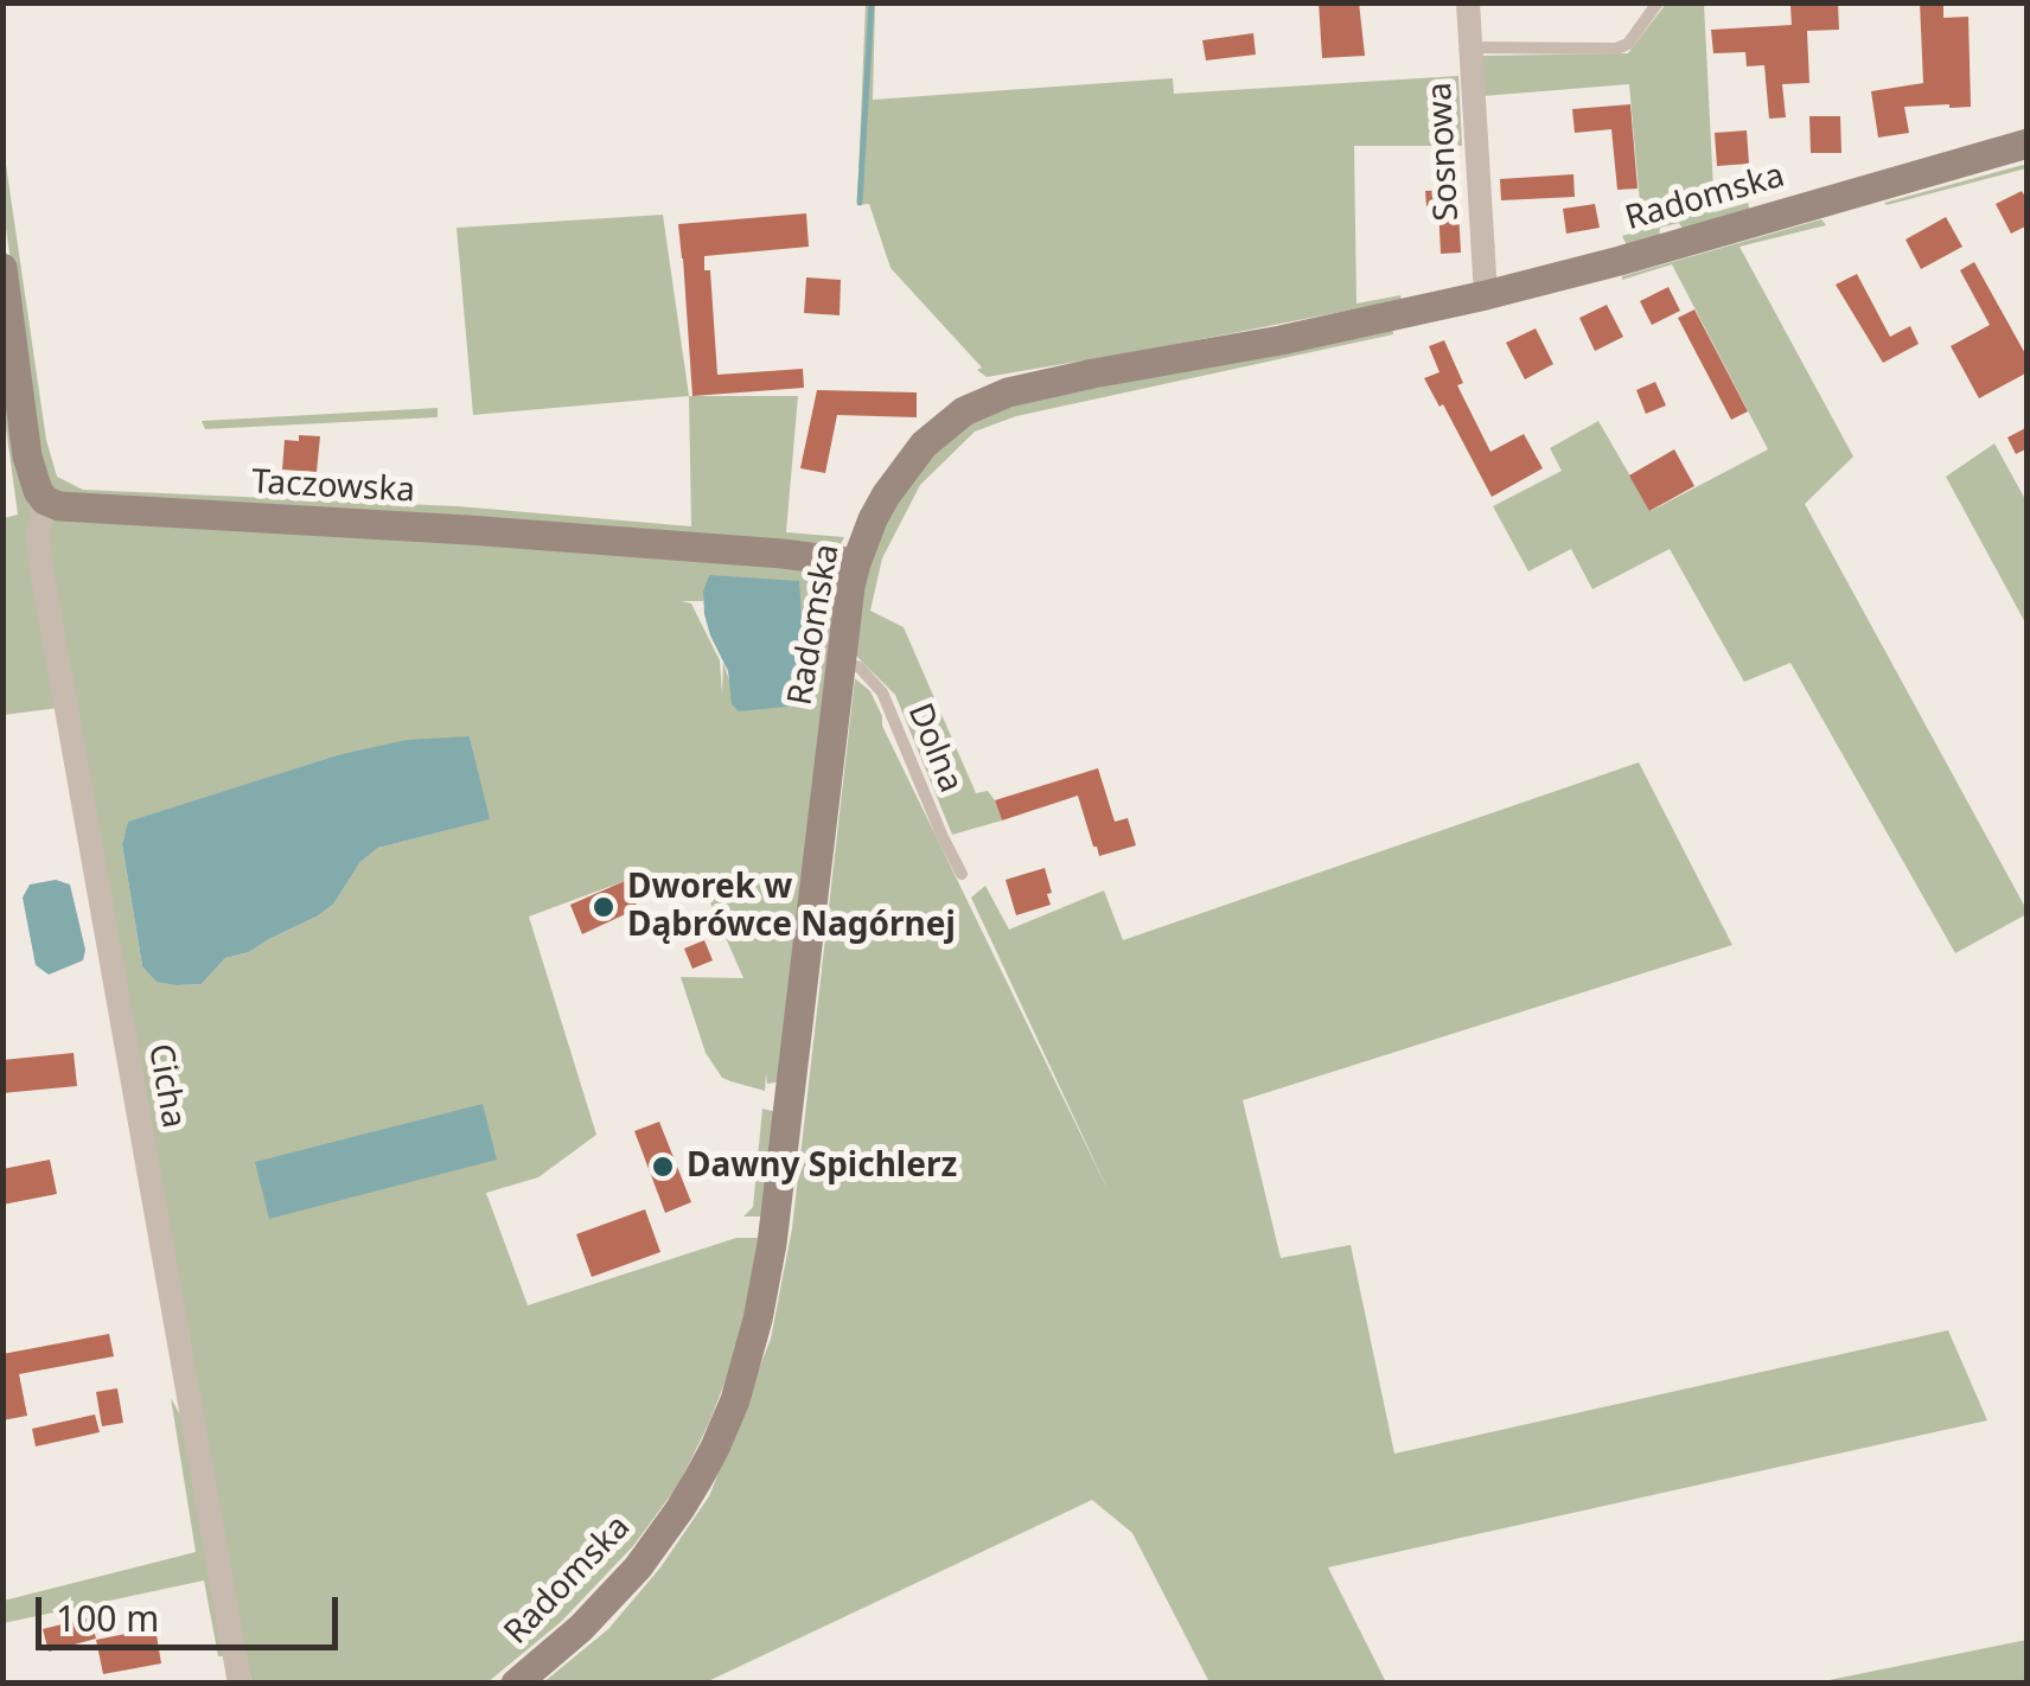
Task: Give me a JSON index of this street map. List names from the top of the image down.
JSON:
{
  "streets": {
    "street": [
      "Sosnowa",
      "Radomska",
      "Taczowska",
      "Cicha"
    ],
    "lane": ["Dolna"]
  },
  "crossings": [
    ["Sosnowa", "Radomska"],
    ["Radomska", "Taczowska"],
    ["Radomska", "Dolna"],
    ["Taczowska", "Cicha"]
  ],
  "places": ["Dworek w Dąbrówce Nagórnej", "Dawny Spichlerz"],
  "scale_bar": "100 m"
}
